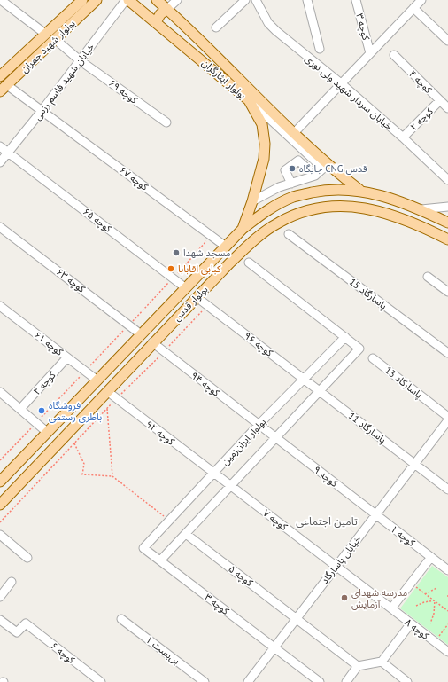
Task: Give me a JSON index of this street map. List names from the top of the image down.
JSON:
{
  "streets": {
    "main road": ["بولوار شهید چمران", "بولوار ایثارگران", "بولوار قدس"],
    "street": [
      "کوچه ۳",
      "خیابان شهید قاسم رزمی",
      "کوچه ۴",
      "کوچه ۶۹",
      "خیابان سردار شهید ولی نوری",
      "کوچه ۲",
      "کوچه ۶۷",
      "کوچه ۶۵",
      "کوچه ۶۳",
      "پاسارگاد 15",
      "کوچه ۶۱",
      "کوچه ۹۶",
      "پاسارگاد 13",
      "کوچه ۹۴",
      "پاسارگاد 11",
      "کوچه ۹۲",
      "بولوار ایران‌زمین",
      "کوچه ۹",
      "کوچه ۷",
      "کوچه ۱",
      "خیابان پاسارگاد",
      "کوچه ۵",
      "کوچه ۸",
      "بن‌بست ۱",
      "کوچه ۶"
    ]
  },
  "crossings": [
    ["کوچه ۳", "بولوار ایران‌زمین"],
    ["کوچه ۳", "خیابان پاسارگاد"],
    ["بولوار شهید چمران", "کوچه ۶۹"],
    ["بولوار شهید چمران", "کوچه ۶۷"],
    ["بولوار ایثارگران", "خیابان شهید قاسم رزمی"],
    ["بولوار ایثارگران", "بولوار قدس"],
    ["خیابان شهید قاسم رزمی", "کوچه ۶۹"],
    ["خیابان شهید قاسم رزمی", "کوچه ۶۷"],
    ["خیابان شهید قاسم رزمی", "کوچه ۶۵"],
    ["کوچه ۴", "کوچه ۲"],
    ["خیابان سردار شهید ولی نوری", "کوچه ۲"],
    ["کوچه ۲", "کوچه ۶۱"],
    ["کوچه ۶۷", "بولوار قدس"],
    ["کوچه ۶۵", "بولوار قدس"],
    ["کوچه ۶۳", "بولوار قدس"],
    ["بولوار قدس", "کوچه ۶۱"],
    ["بولوار قدس", "کوچه ۹۶"],
    ["بولوار قدس", "کوچه ۹۴"],
    ["بولوار قدس", "کوچه ۹۲"],
    ["کوچه ۹۶", "پاسارگاد 11"],
    ["کوچه ۹۶", "بولوار ایران‌زمین"],
    ["کوچه ۹۴", "بولوار ایران‌زمین"],
    ["کوچه ۹۴", "کوچه ۹"],
    ["پاسارگاد 11", "خیابان پاسارگاد"],
    ["کوچه ۹۲", "بولوار ایران‌زمین"],
    ["کوچه ۹۲", "کوچه ۷"],
    ["کوچه ۹", "کوچه ۱"],
    ["کوچه ۹", "خیابان پاسارگاد"],
    ["کوچه ۷", "خیابان پاسارگاد"],
    ["کوچه ۷", "کوچه ۸"],
    ["کوچه ۱", "خیابان پاسارگاد"],
    ["خیابان پاسارگاد", "کوچه ۵"],
    ["خیابان پاسارگاد", "کوچه ۸"]
  ],
  "districts": ["تامین اجتماعی"],
  "places": [
    "جایگاه CNG قدس",
    "مسجد شهدا",
    "کبابی اقابابا",
    "فروشگاه باطری رستمی",
    "مدرسه شهدای آزمایش"
  ]
}
